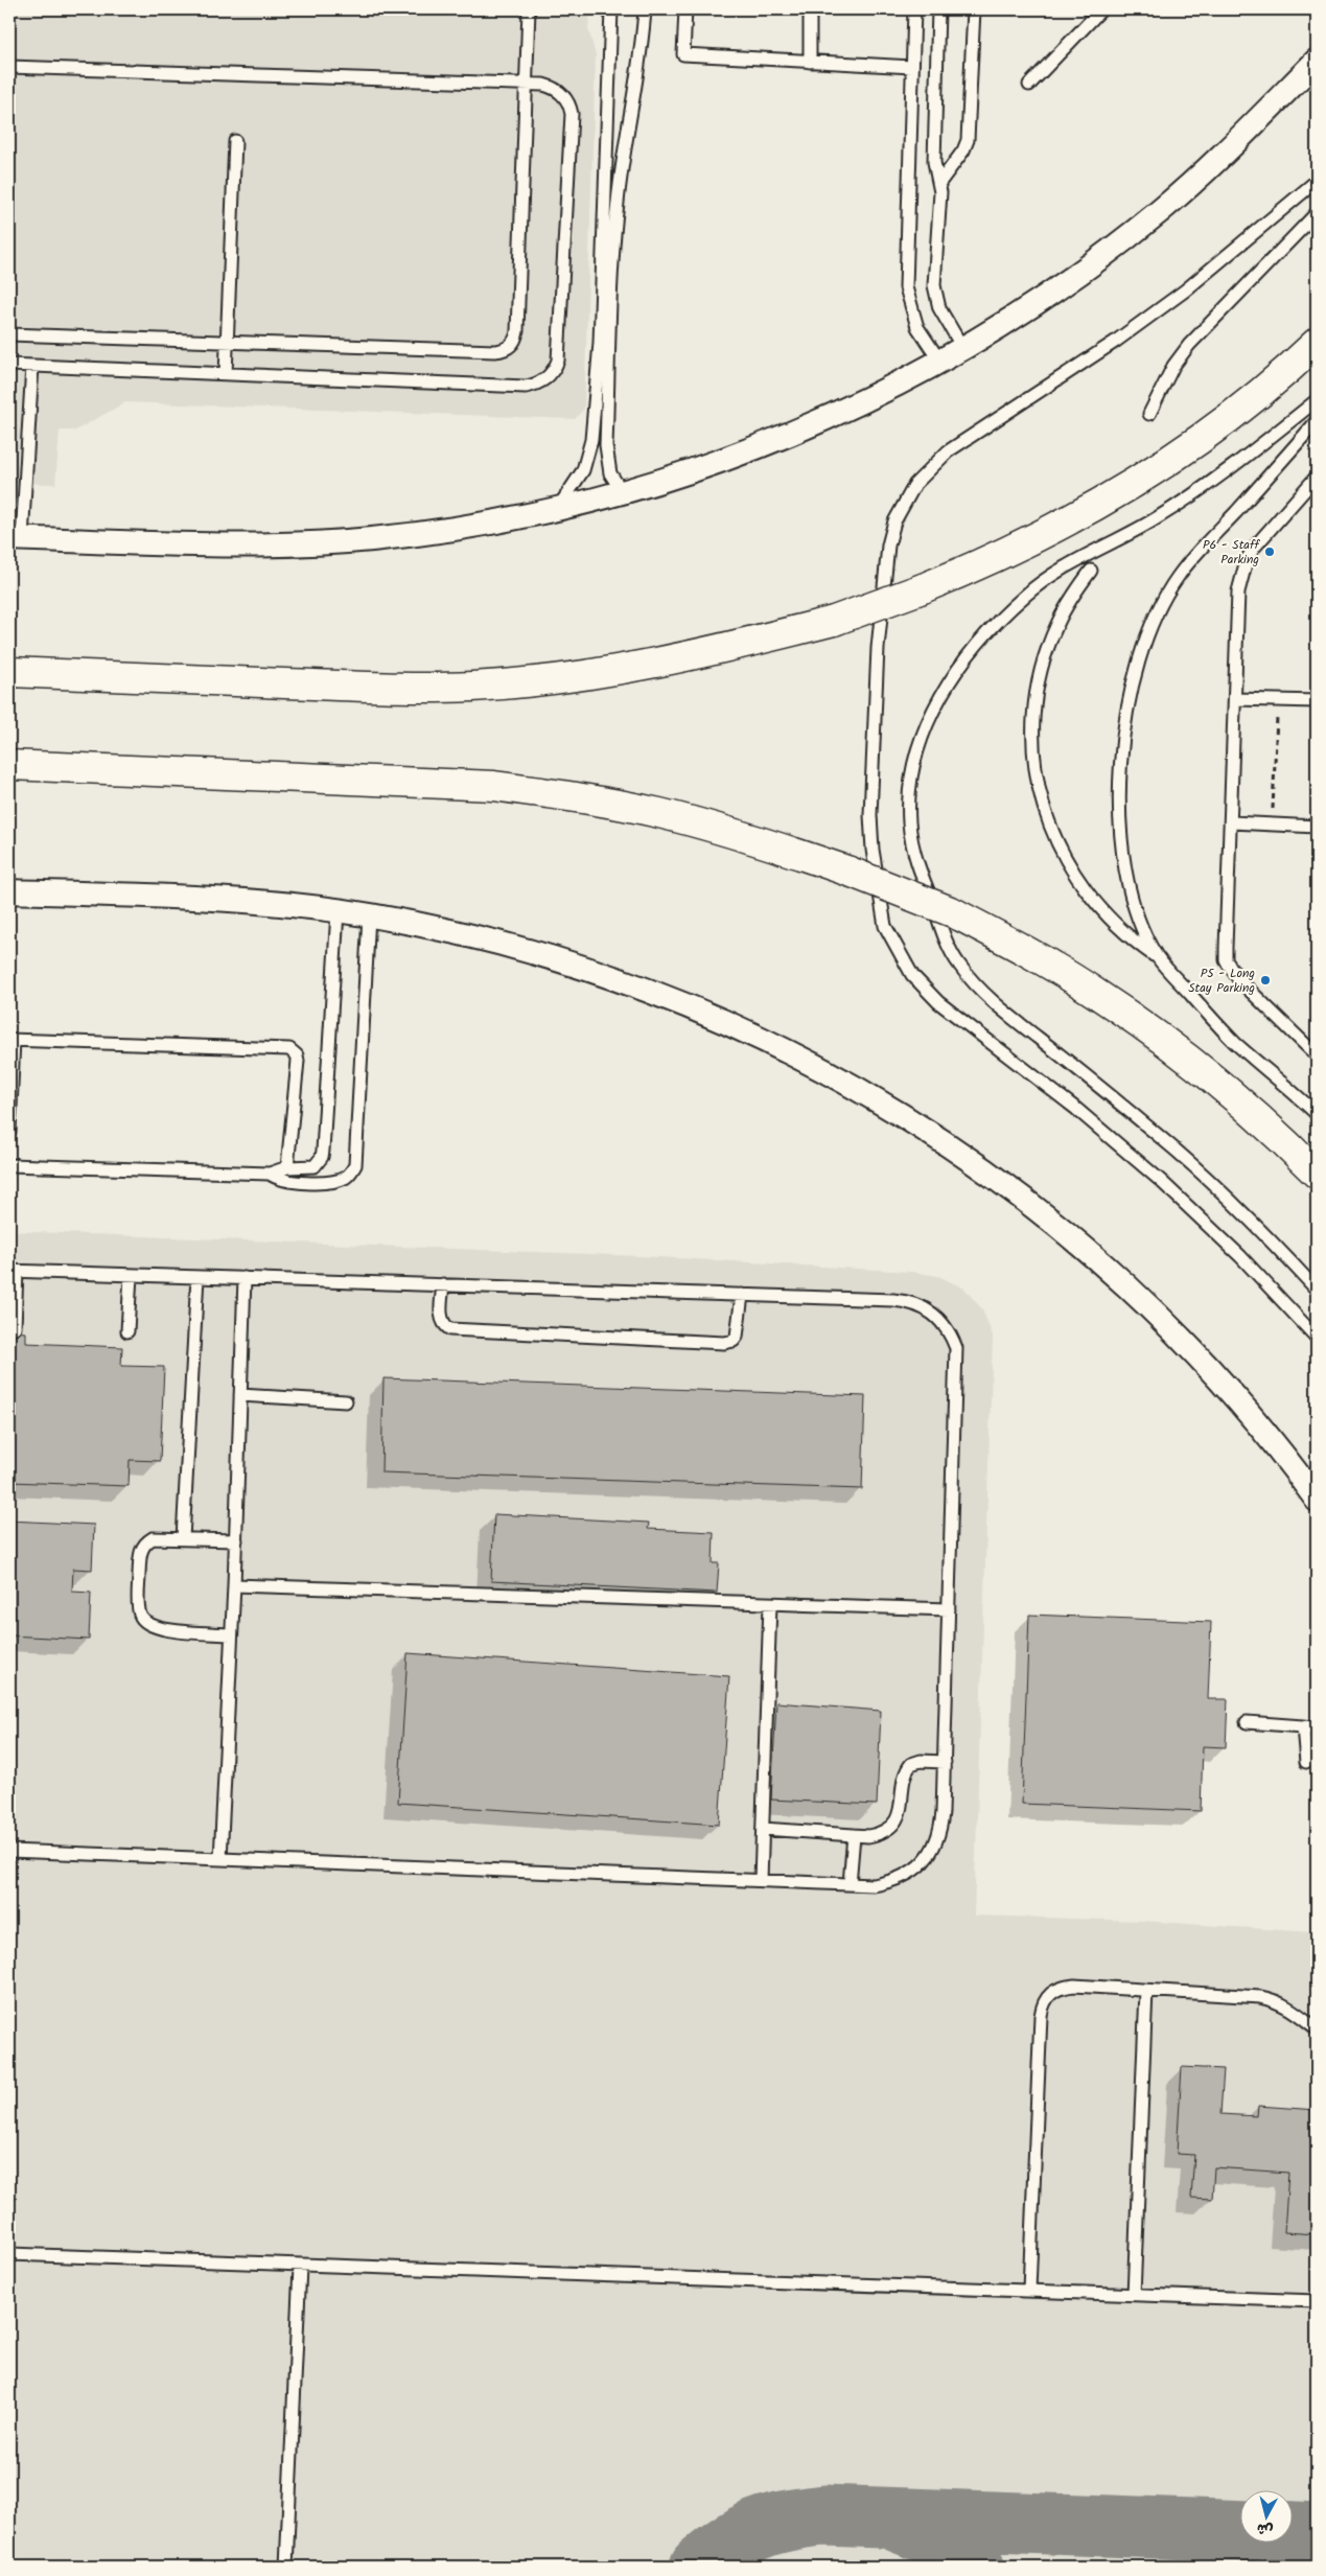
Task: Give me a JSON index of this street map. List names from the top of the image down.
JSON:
{
  "places": ["P6 - Staff Parking", "P5 - Long Stay Parking"],
  "north": "bottom"
}
